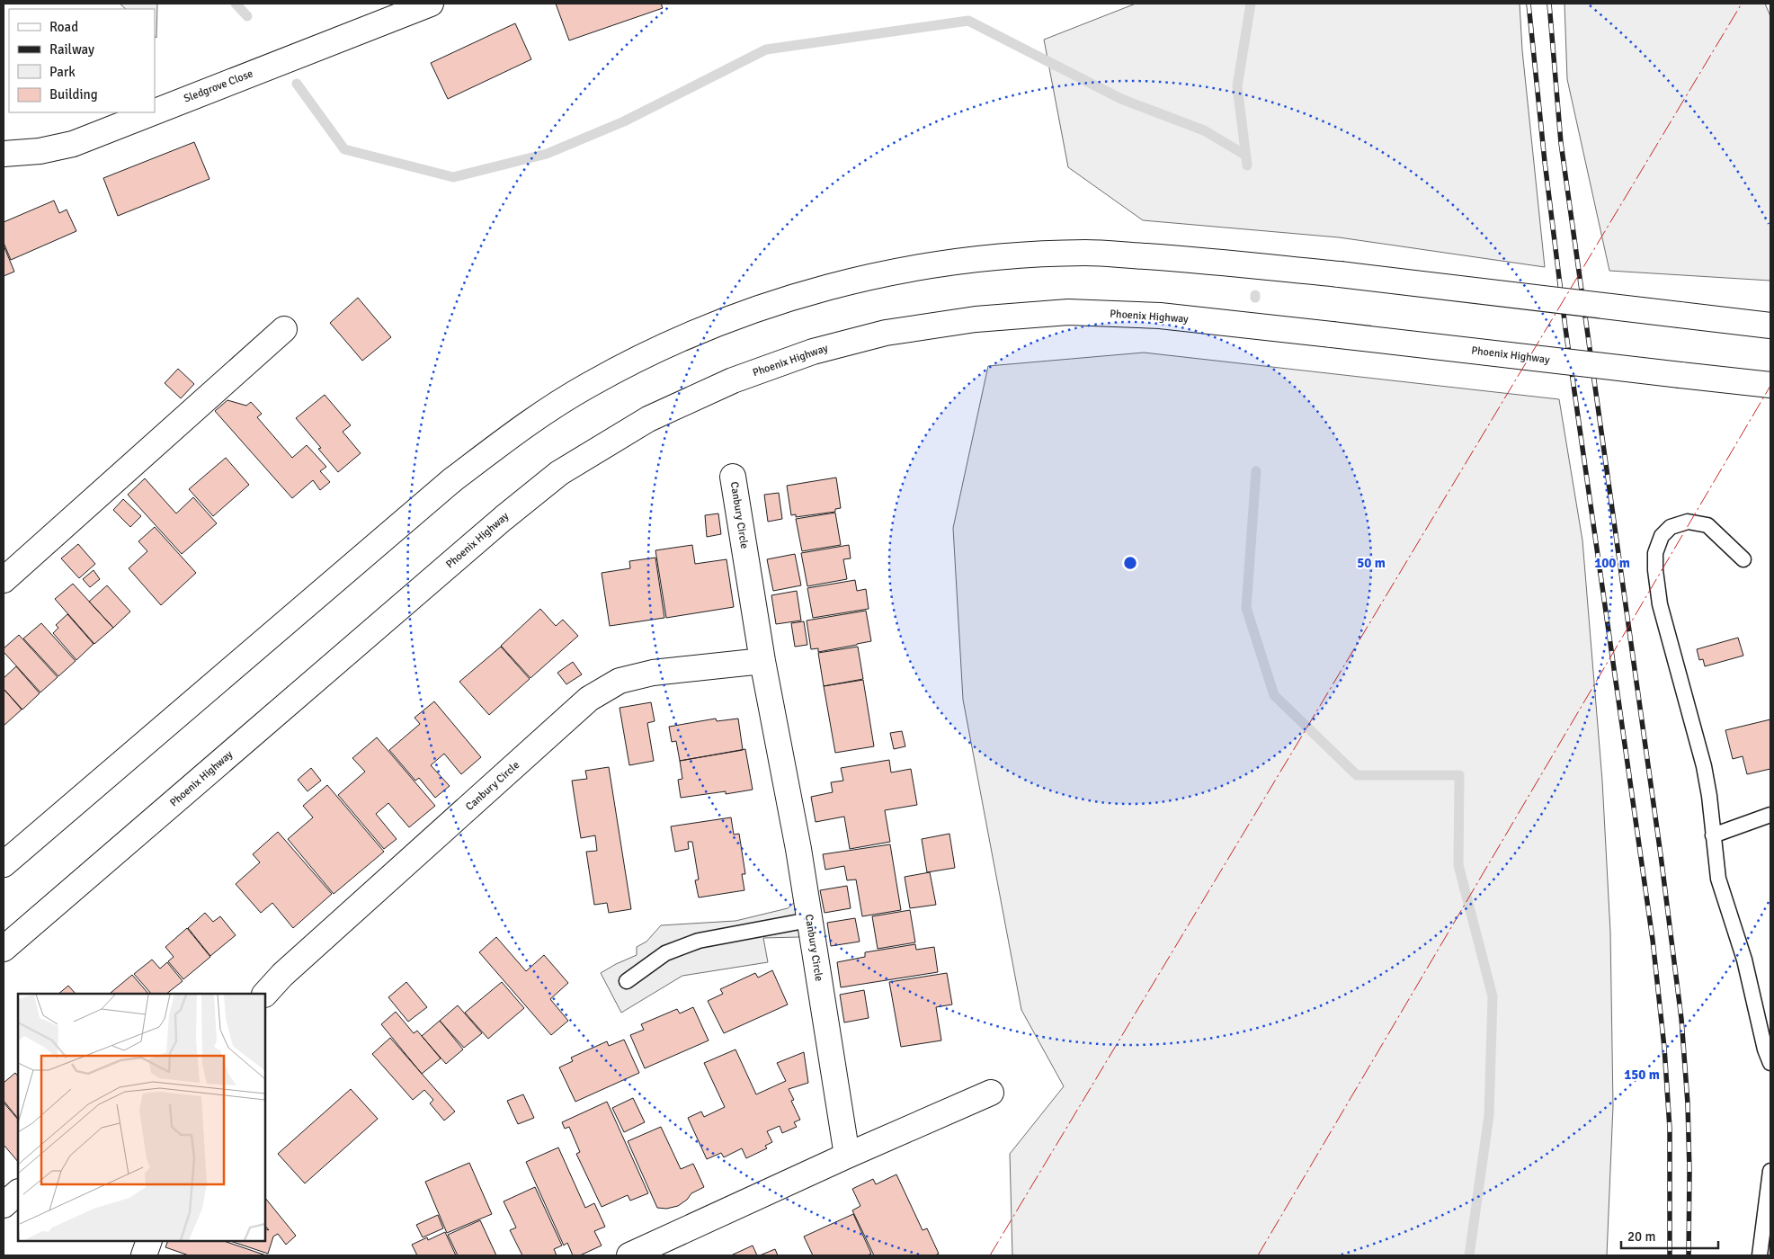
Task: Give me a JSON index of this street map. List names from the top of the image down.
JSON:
{
  "streets": {
    "main road": ["Sledgrove Close", "Phoenix Highway", "Canbury Circle"]
  },
  "legend": [
    "Road",
    "Railway",
    "Park",
    "Building"
  ],
  "scale_bar": "20 m",
  "rings": ["50 m", "100 m", "150 m"]
}
